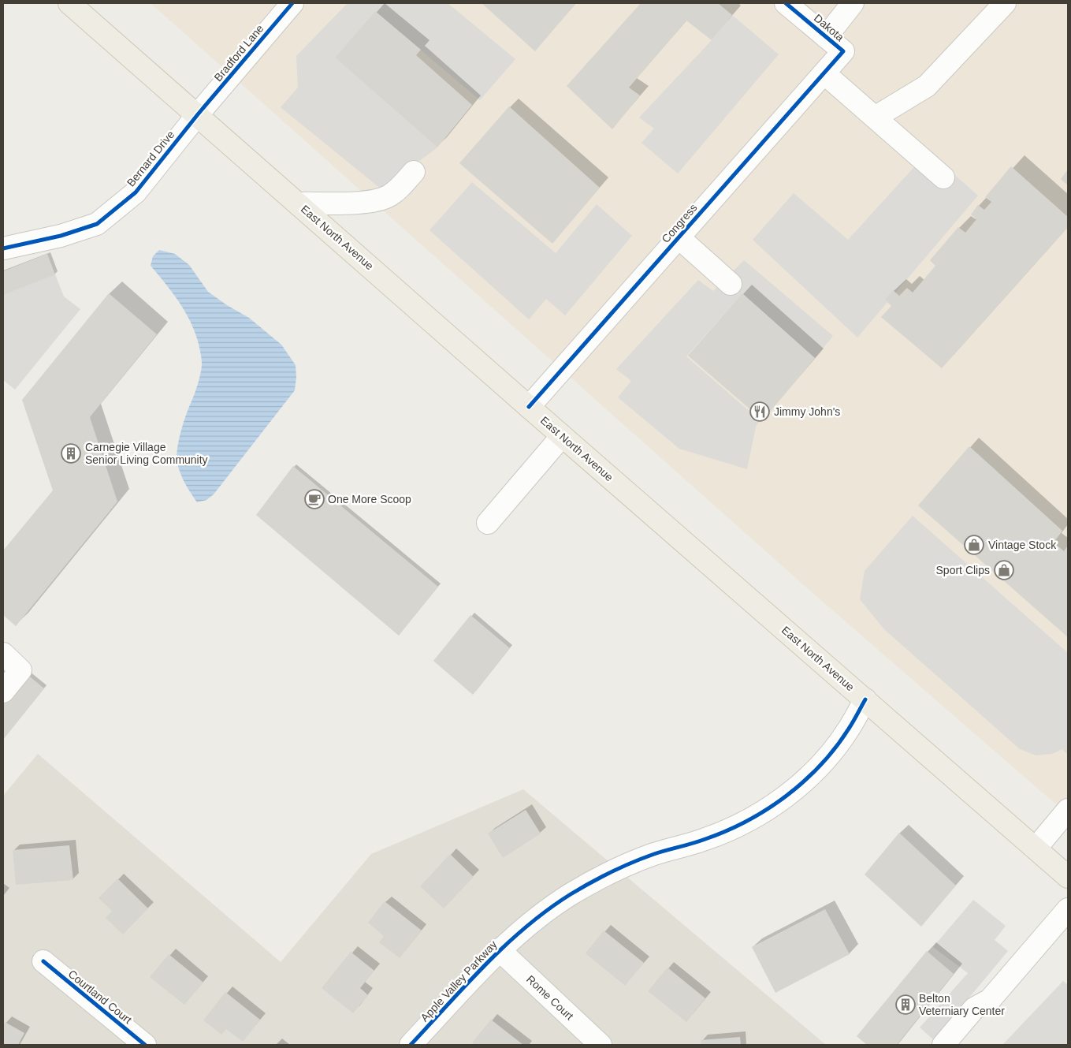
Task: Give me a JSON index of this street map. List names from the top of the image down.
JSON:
{
  "streets": {
    "main road": ["East North Avenue"],
    "street": [
      "Dakota",
      "Bradford Lane",
      "Bernard Drive",
      "Congress",
      "Apple Valley Parkway",
      "Courtland Court",
      "Rome Court"
    ]
  },
  "crossings": [
    ["Dakota", "Congress"],
    ["Bradford Lane", "Bernard Drive"],
    ["Bradford Lane", "East North Avenue"],
    ["Bernard Drive", "East North Avenue"],
    ["Congress", "East North Avenue"],
    ["East North Avenue", "Apple Valley Parkway"],
    ["Apple Valley Parkway", "Rome Court"]
  ],
  "places": {
    "restaurant": ["Jimmy John's"],
    "building": ["Carnegie Village Senior Living Community", "Belton Veterniary Center"],
    "cafe": ["One More Scoop"],
    "shop": ["Vintage Stock", "Sport Clips"]
  }
}
